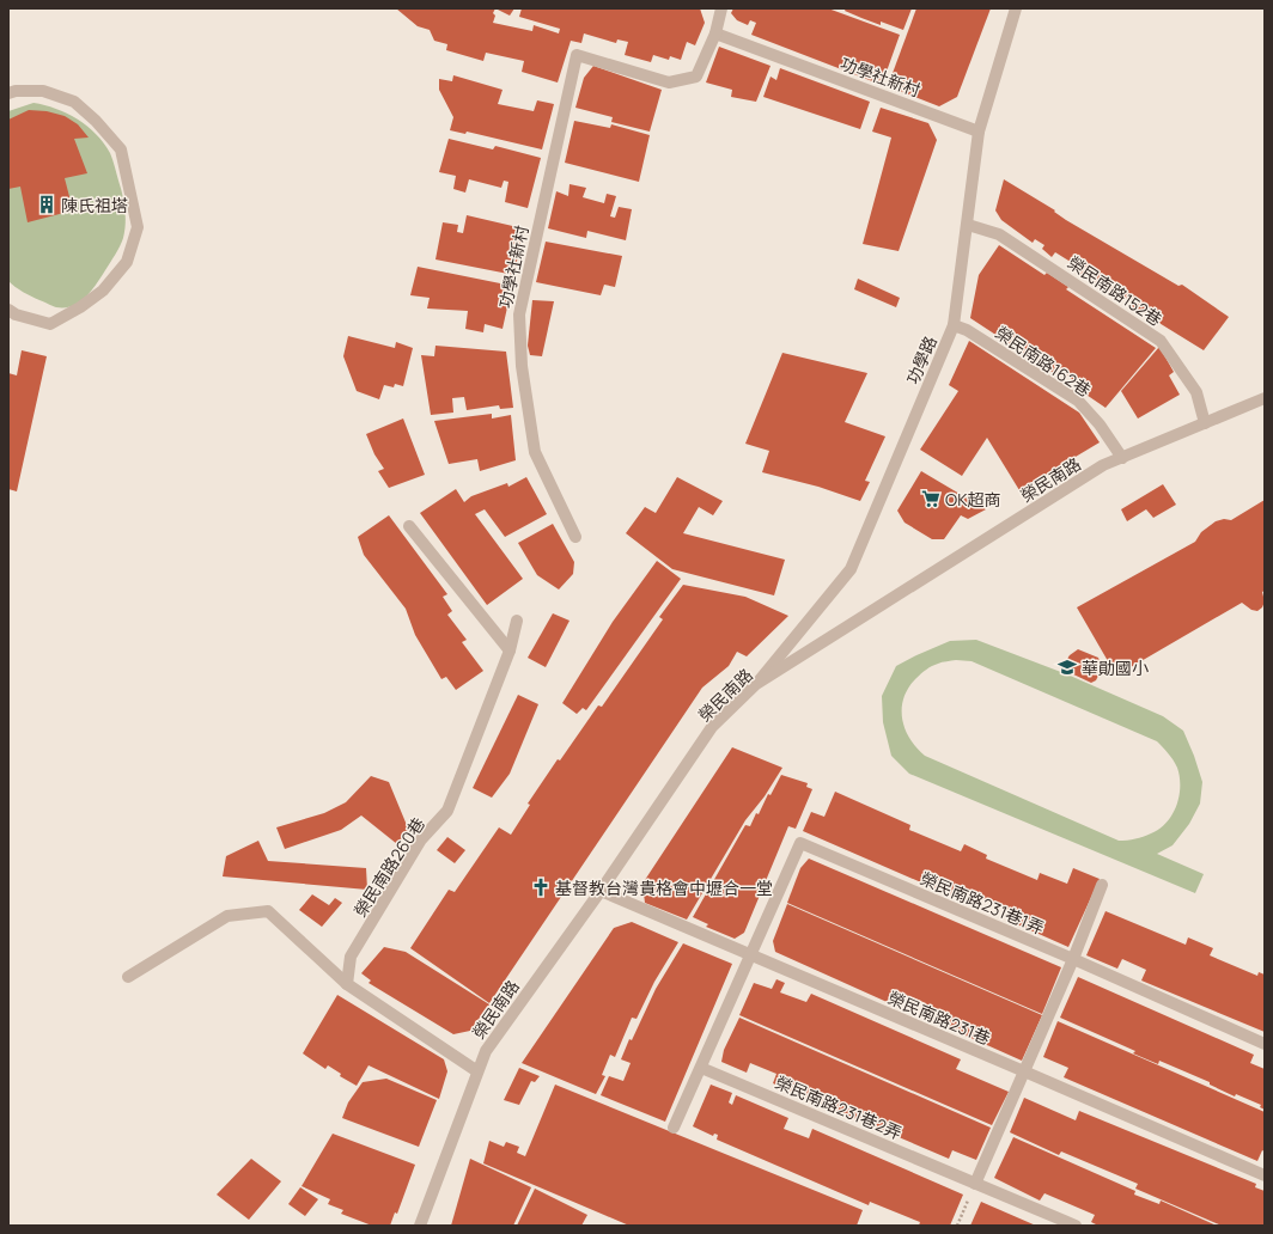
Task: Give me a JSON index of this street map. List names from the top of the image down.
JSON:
{
  "streets": {
    "street": [
      "功學社新村",
      "榮民南路152巷",
      "功學路",
      "榮民南路162巷",
      "榮民南路",
      "榮民南路260巷",
      "榮民南路231巷1弄",
      "榮民南路231巷",
      "榮民南路231巷2弄"
    ]
  },
  "crossings": [
    ["功學社新村", "功學路"],
    ["榮民南路152巷", "功學路"],
    ["榮民南路152巷", "榮民南路"],
    ["功學路", "榮民南路162巷"],
    ["功學路", "榮民南路"],
    ["榮民南路162巷", "榮民南路"],
    ["榮民南路", "榮民南路231巷"],
    ["榮民南路231巷1弄", "榮民南路231巷"]
  ],
  "places": {
    "building": ["陳氏祖塔"],
    "supermarket": ["OK超商"],
    "school or university": ["華勛國小"],
    "church": ["基督教台灣貴格會中壢合一堂"]
  }
}
